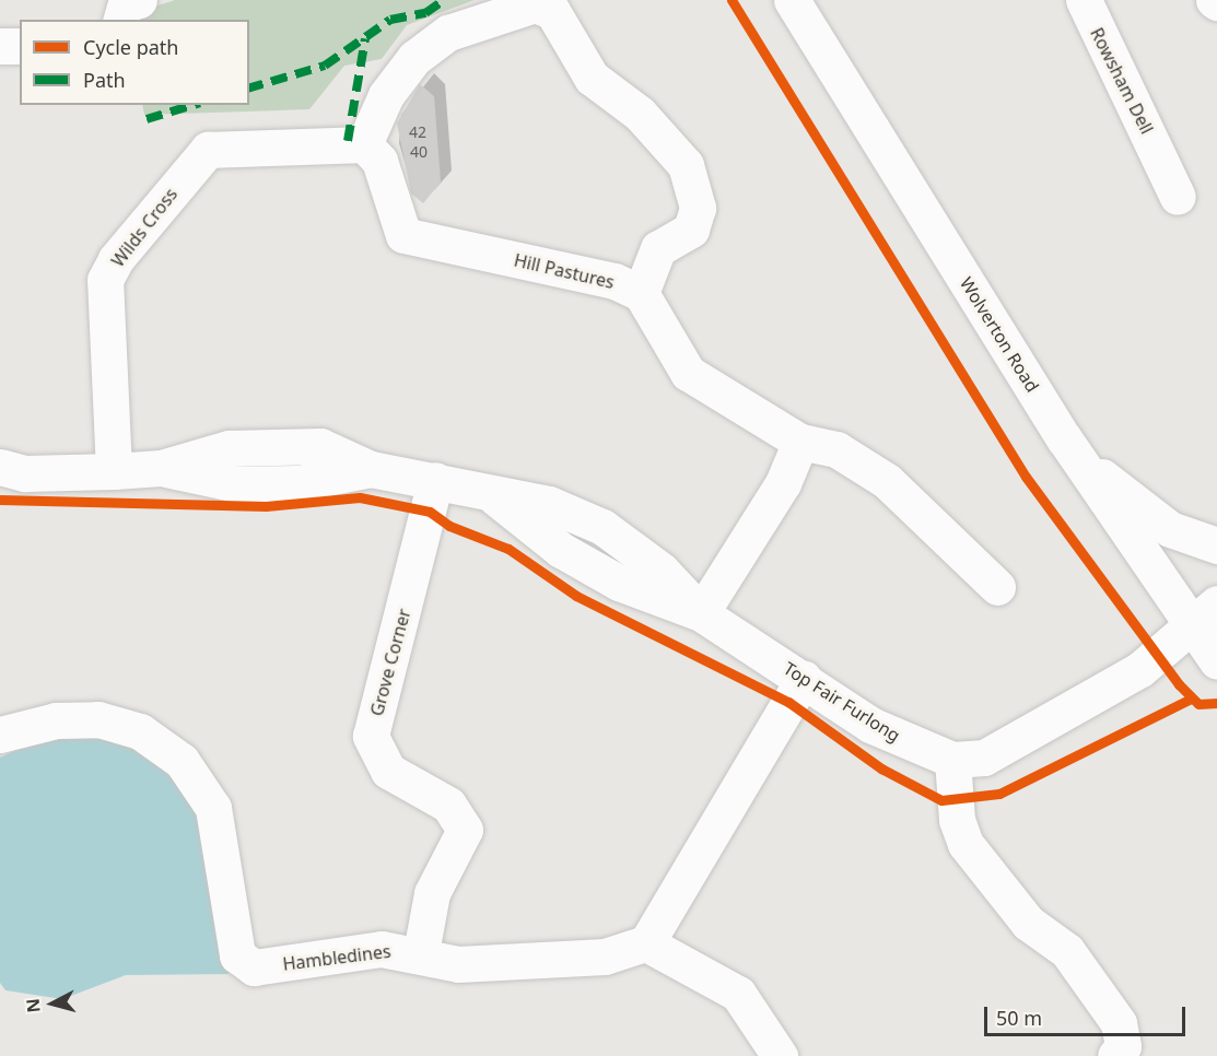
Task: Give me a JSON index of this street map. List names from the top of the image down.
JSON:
{
  "streets": {
    "street": [
      "Rowsham Dell",
      "Wilds Cross",
      "Hill Pastures",
      "Wolverton Road",
      "Grove Corner",
      "Top Fair Furlong",
      "Hambledines"
    ]
  },
  "crossings": [
    ["Wilds Cross", "Hill Pastures"],
    ["Wilds Cross", "Top Fair Furlong"],
    ["Wolverton Road", "Top Fair Furlong"],
    ["Grove Corner", "Top Fair Furlong"],
    ["Grove Corner", "Hambledines"]
  ],
  "house_numbers": ["42", "40"],
  "legend": ["Cycle path", "Path"],
  "scale_bar": "50 m",
  "north": "left"
}
